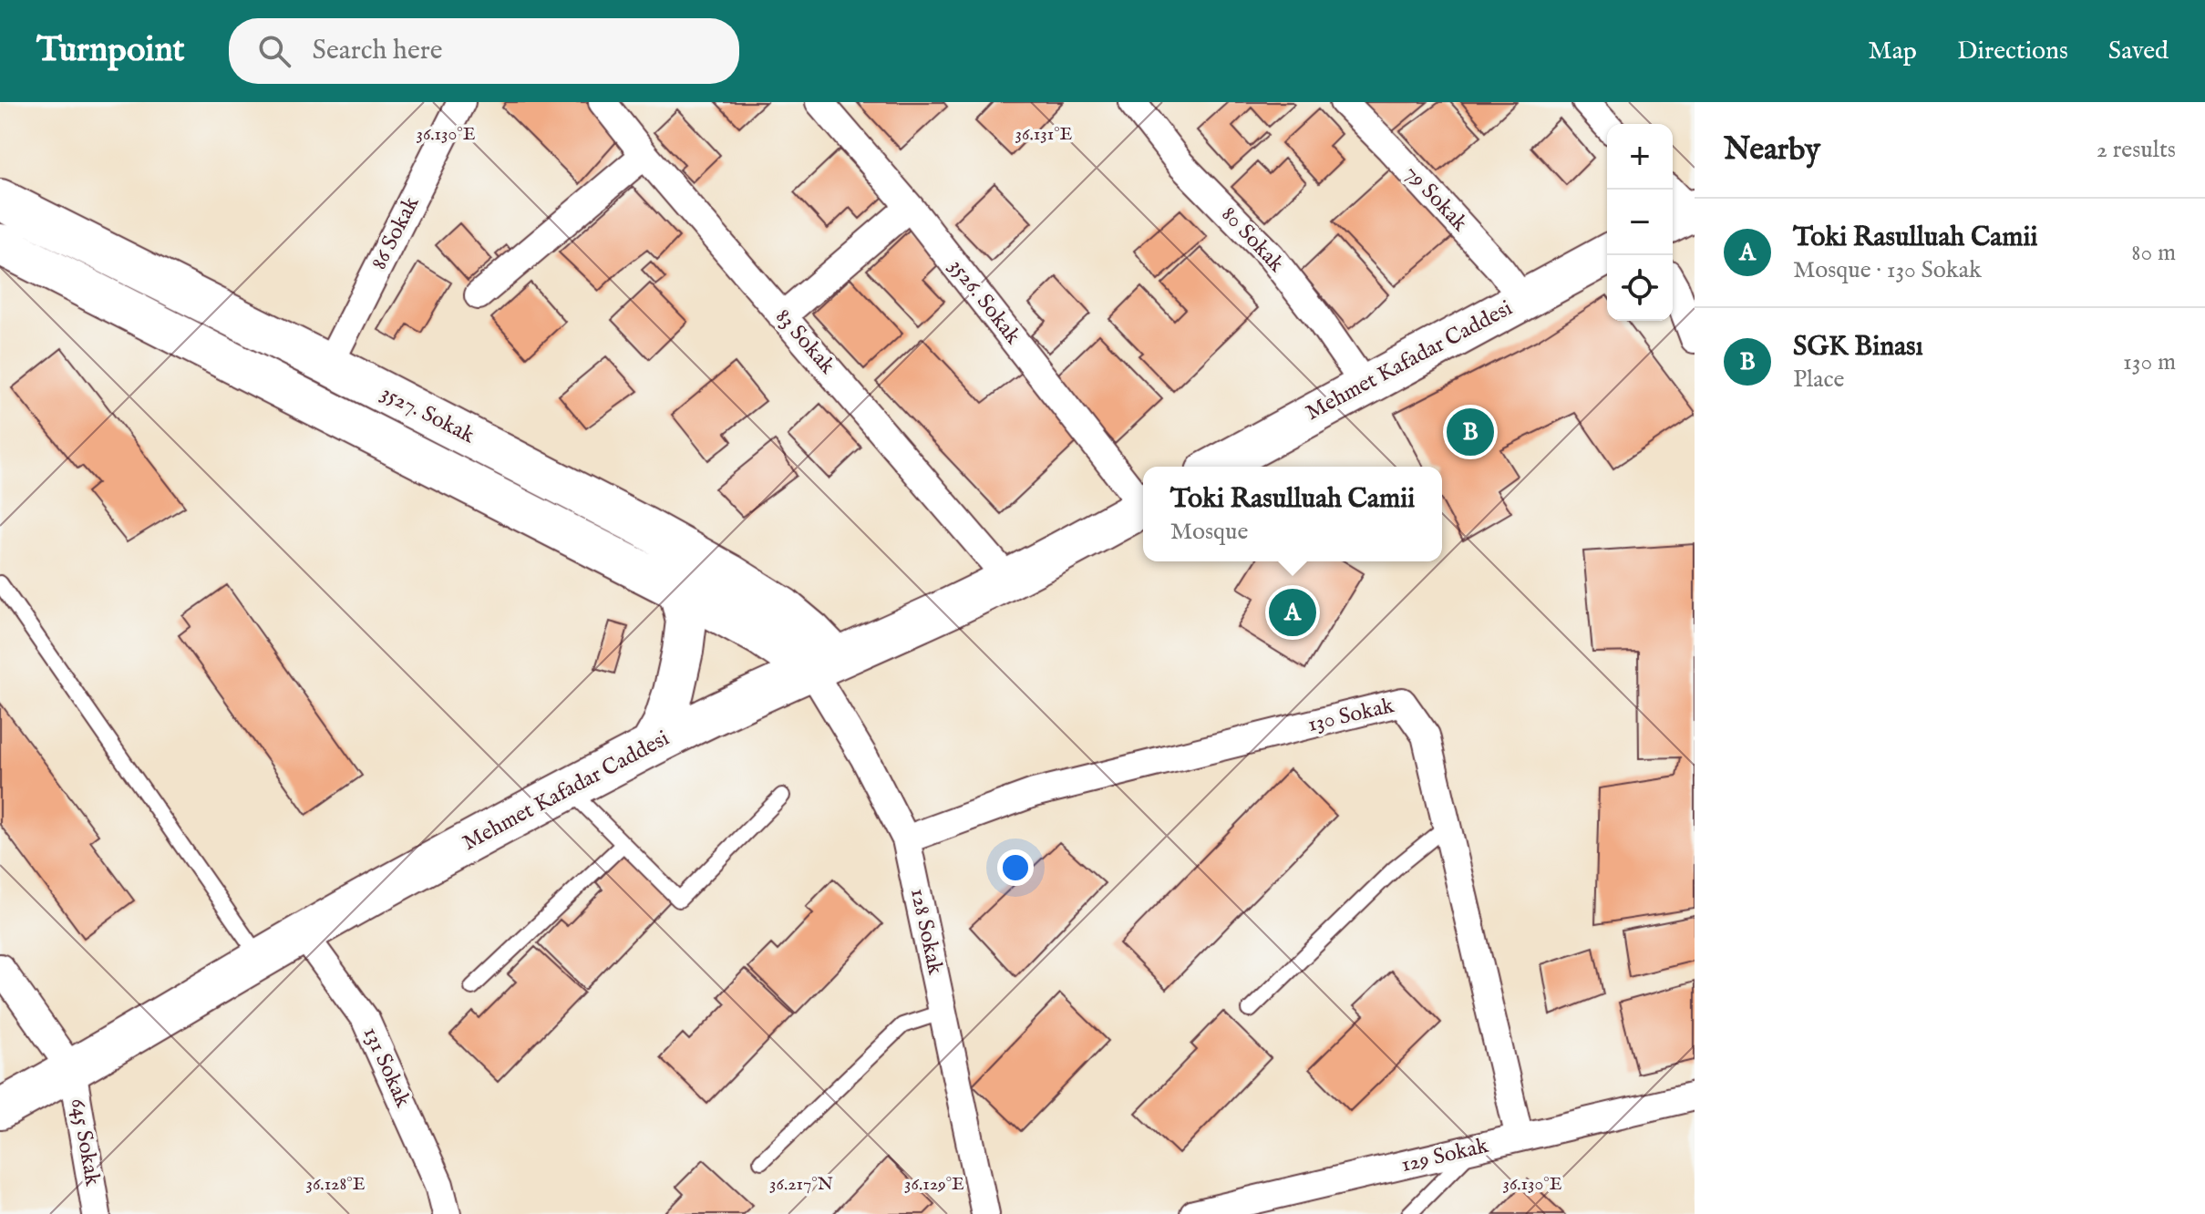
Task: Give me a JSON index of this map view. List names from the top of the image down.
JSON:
{
  "streets": {
    "street": [
      "79 Sokak",
      "86 Sokak",
      "80 Sokak",
      "3526. Sokak",
      "83 Sokak",
      "Mehmet Kafadar Caddesi",
      "3527. Sokak",
      "130 Sokak",
      "128 Sokak",
      "131 Sokak",
      "645 Sokak",
      "129 Sokak"
    ]
  },
  "crossings": [
    ["79 Sokak", "Mehmet Kafadar Caddesi"],
    ["86 Sokak", "3527. Sokak"],
    ["80 Sokak", "Mehmet Kafadar Caddesi"],
    ["83 Sokak", "Mehmet Kafadar Caddesi"],
    ["Mehmet Kafadar Caddesi", "3527. Sokak"],
    ["Mehmet Kafadar Caddesi", "128 Sokak"],
    ["Mehmet Kafadar Caddesi", "131 Sokak"],
    ["Mehmet Kafadar Caddesi", "645 Sokak"],
    ["3527. Sokak", "128 Sokak"],
    ["130 Sokak", "128 Sokak"],
    ["130 Sokak", "129 Sokak"]
  ],
  "page": {
    "header": "Turnpoint",
    "search": "Search here",
    "nav": ["Map", "Directions", "Saved"],
    "heading": ["Nearby", "2 results"],
    "map_buttons": ["+", "−"],
    "list": [
      {
        "mark": "A",
        "name": "Toki Rasulluah Camii",
        "note": "Mosque · 130 Sokak",
        "value": "80 m"
      },
      {
        "mark": "B",
        "name": "SGK Binası",
        "note": "Place",
        "value": "130 m"
      }
    ],
    "pins": ["B", "A"],
    "popup": ["Toki Rasulluah Camii", "Mosque"]
  },
  "coordinates": [
    "36.130°E",
    "36.131°E",
    "36.217°N",
    "36.128°E",
    "36.129°E"
  ]
}
